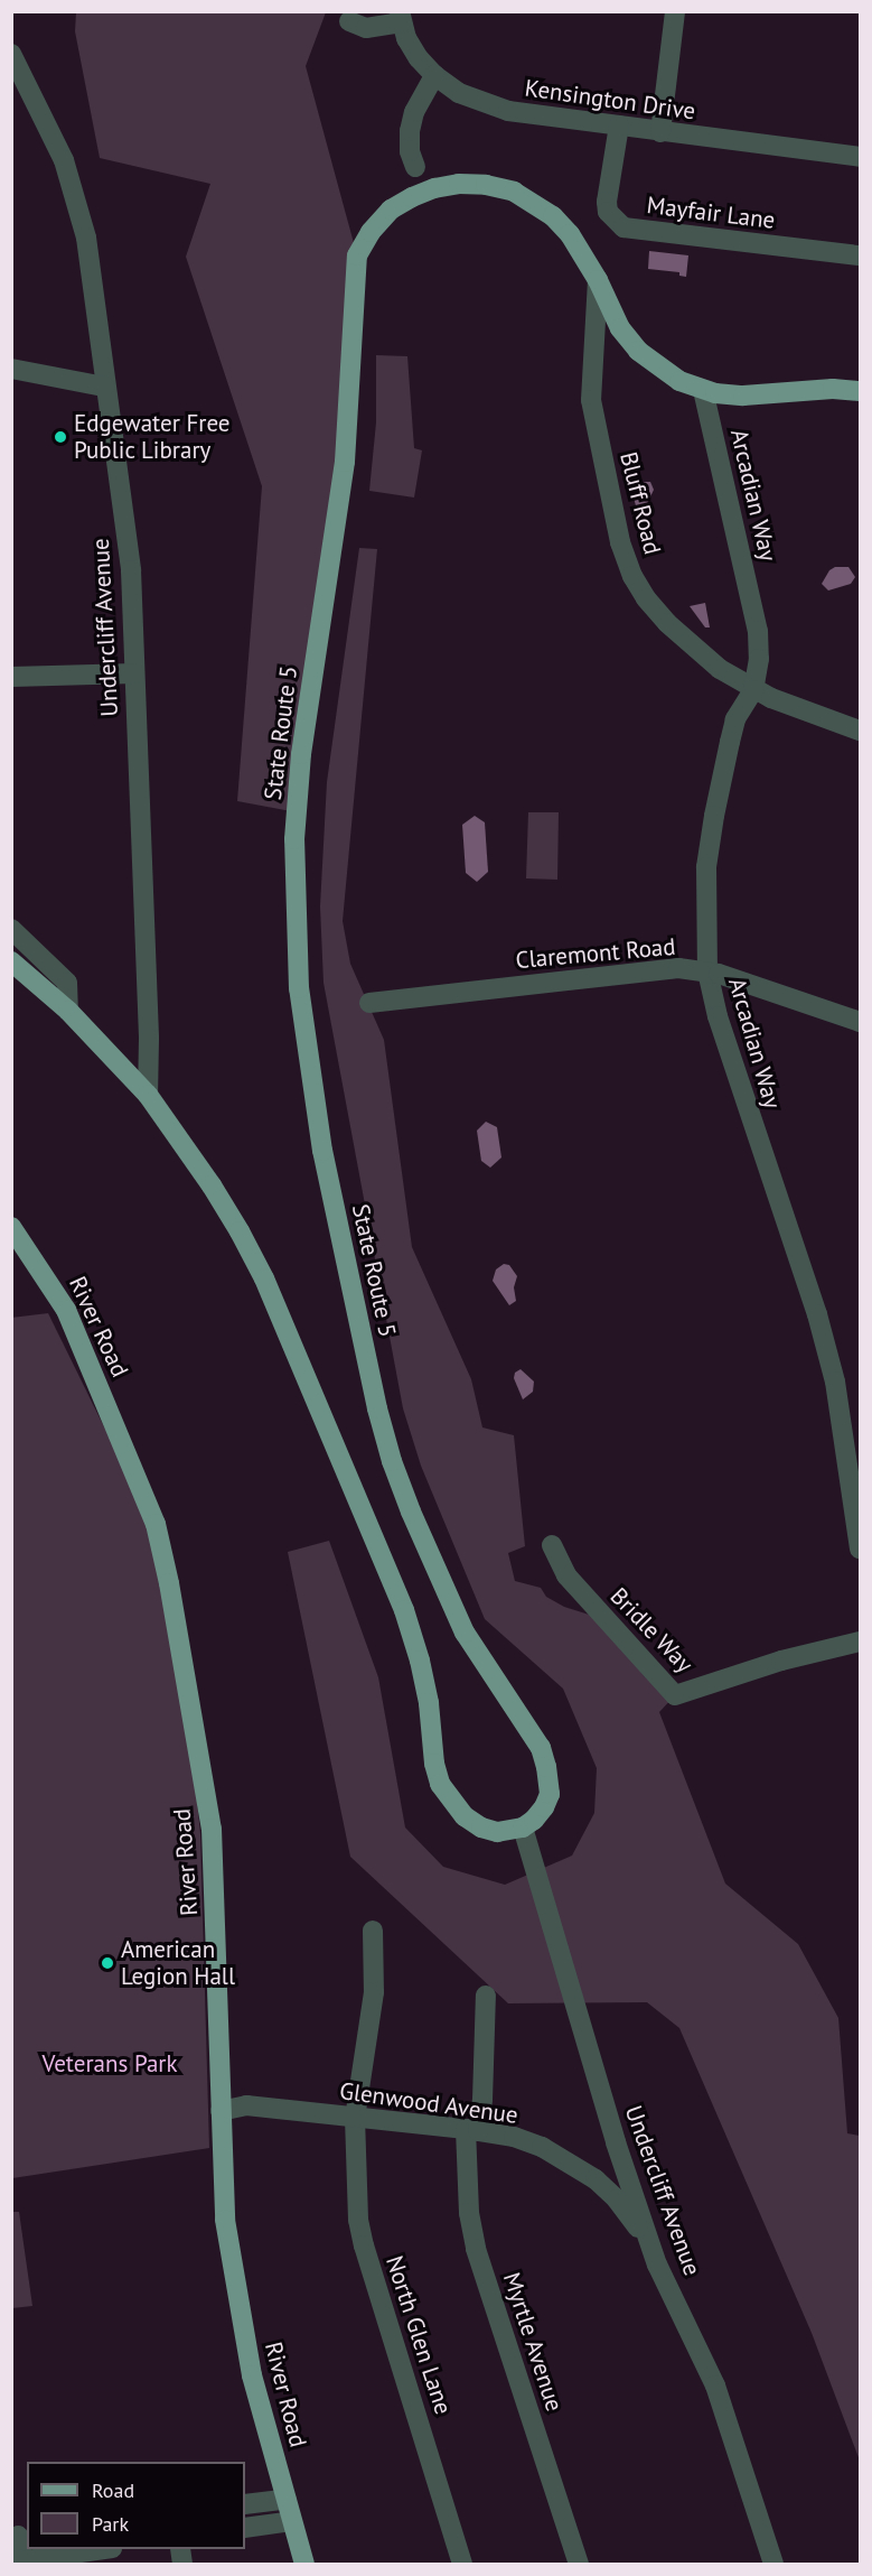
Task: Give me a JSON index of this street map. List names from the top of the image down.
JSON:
{
  "streets": {
    "main road": ["State Route 5", "River Road"],
    "street": [
      "Kensington Drive",
      "Mayfair Lane",
      "Arcadian Way",
      "Bluff Road",
      "Undercliff Avenue",
      "Claremont Road",
      "Bridle Way",
      "Glenwood Avenue",
      "North Glen Lane",
      "Myrtle Avenue"
    ]
  },
  "crossings": [
    ["Kensington Drive", "Mayfair Lane"],
    ["Arcadian Way", "Bluff Road"],
    ["Arcadian Way", "State Route 5"],
    ["Arcadian Way", "Claremont Road"],
    ["Bluff Road", "State Route 5"],
    ["Undercliff Avenue", "State Route 5"],
    ["Undercliff Avenue", "Glenwood Avenue"],
    ["River Road", "Glenwood Avenue"],
    ["Glenwood Avenue", "North Glen Lane"],
    ["Glenwood Avenue", "Myrtle Avenue"]
  ],
  "parks": ["Veterans Park"],
  "places": ["Edgewater Free Public Library", "American Legion Hall"],
  "legend": ["Road", "Park"]
}
